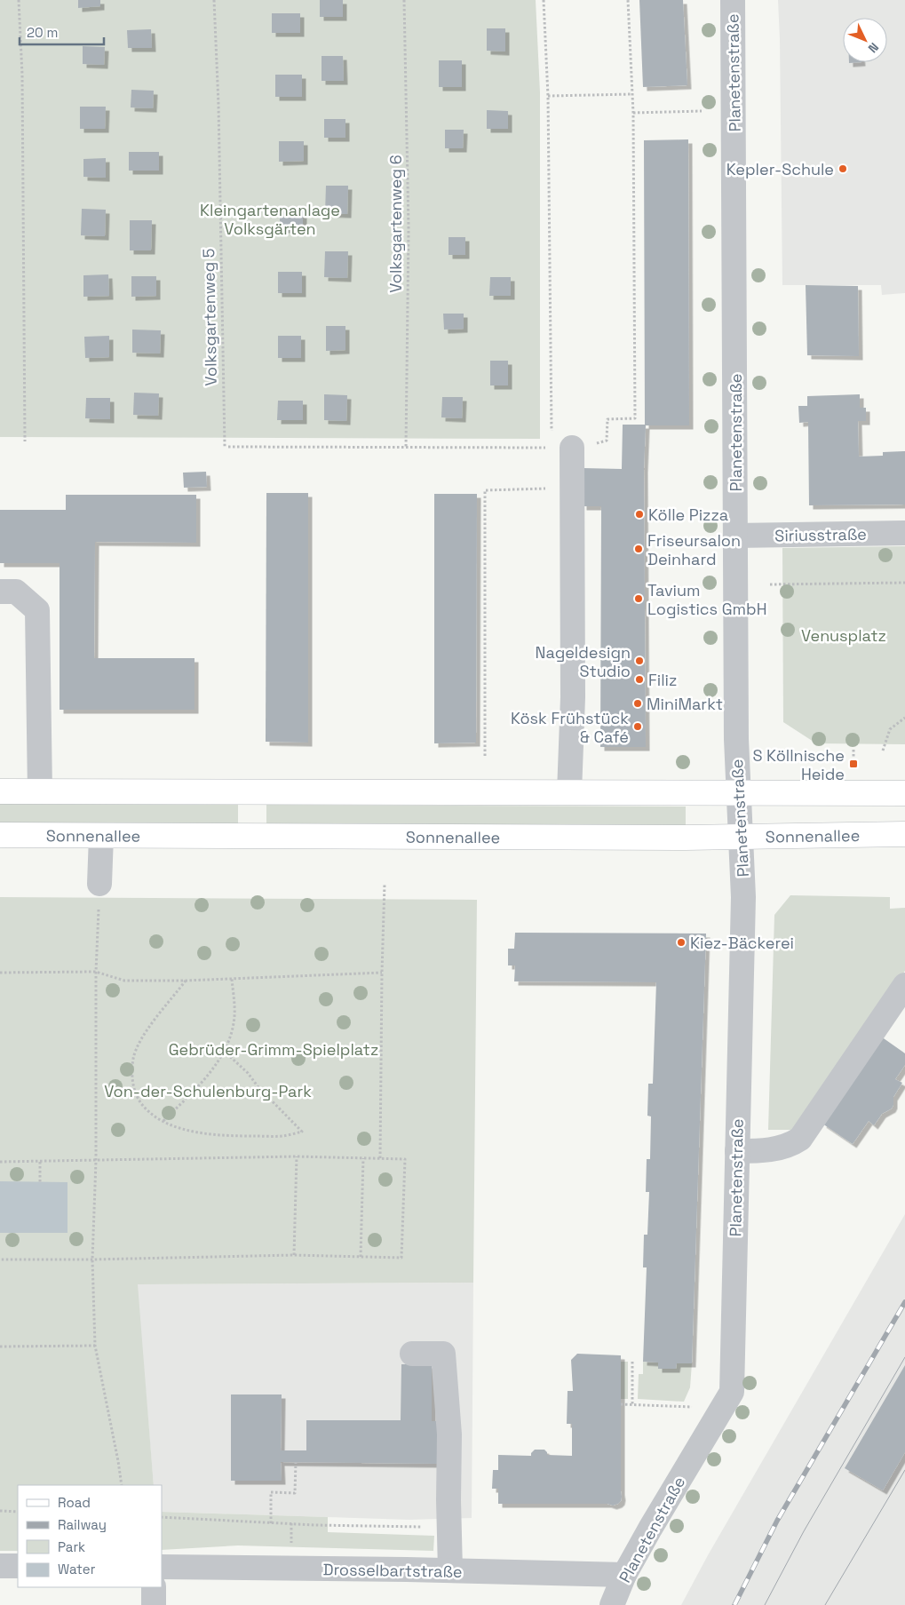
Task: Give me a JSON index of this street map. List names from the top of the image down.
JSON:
{
  "streets": {
    "main road": ["Sonnenallee"],
    "street": ["Planetenstraße", "Siriusstraße", "Drosselbartstraße"],
    "path": ["Volksgartenweg 6", "Volksgartenweg 5"]
  },
  "crossings": [
    ["Planetenstraße", "Siriusstraße"],
    ["Planetenstraße", "Sonnenallee"],
    ["Planetenstraße", "Drosselbartstraße"],
    ["Volksgartenweg 6", "Volksgartenweg 5"]
  ],
  "parks": [
    "Kleingartenanlage Volksgärten",
    "Venusplatz",
    "Gebrüder-Grimm-Spielplatz",
    "Von-der-Schulenburg-Park"
  ],
  "places": {
    "other": [
      "Kepler-Schule",
      "Kölle Pizza",
      "Friseursalon Deinhard",
      "Tavium Logistics GmbH",
      "Nageldesign Studio",
      "Filiz",
      "MiniMarkt",
      "Kösk Frühstück & Café",
      "Kiez-Bäckerei"
    ],
    "transit": ["S Köllnische Heide"]
  },
  "legend": [
    "Road",
    "Railway",
    "Park",
    "Water"
  ],
  "scale_bar": "20 m",
  "north": "bottom right"
}
